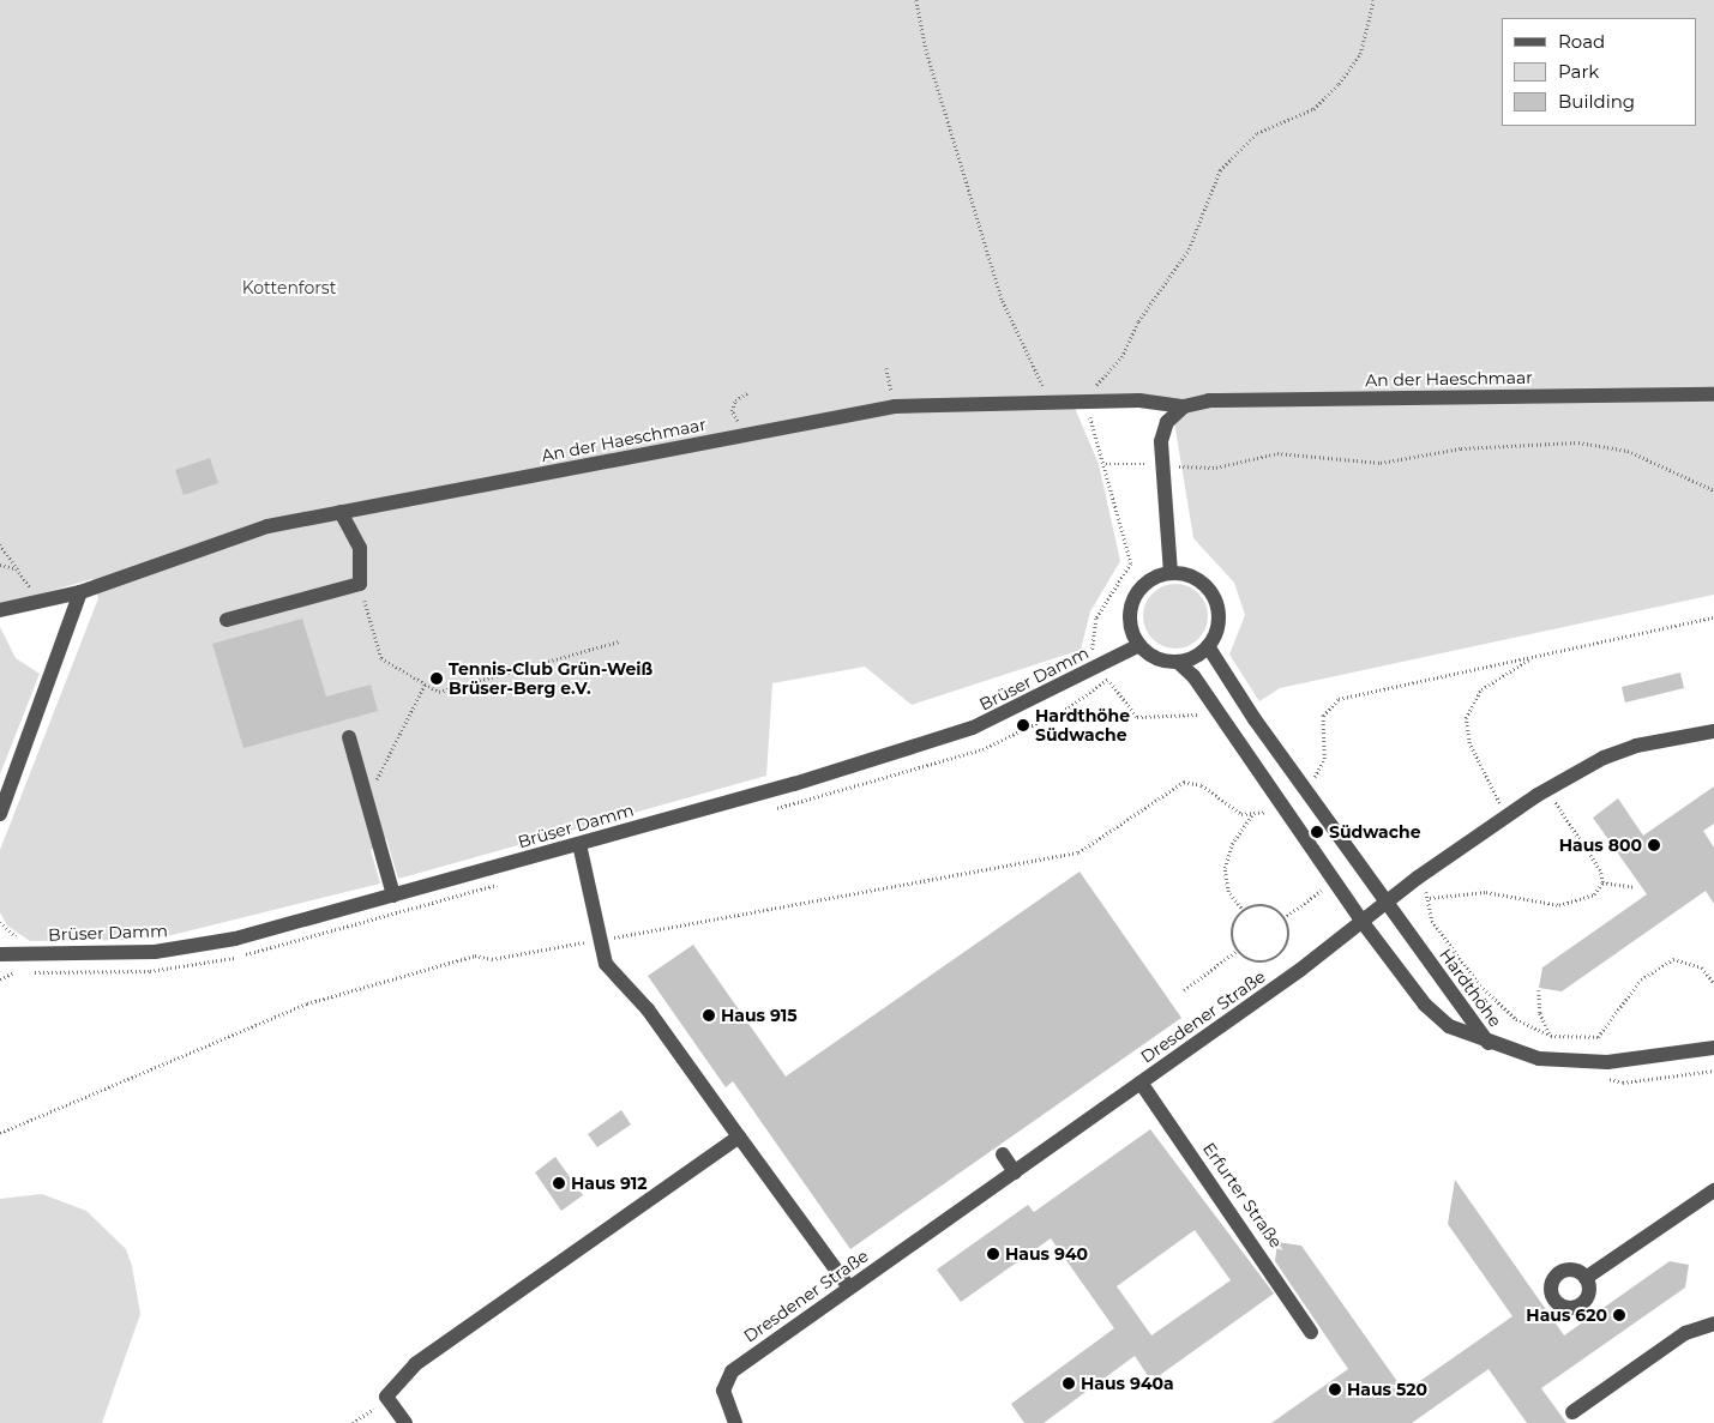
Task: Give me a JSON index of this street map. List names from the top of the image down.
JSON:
{
  "streets": {
    "street": [
      "An der Haeschmaar",
      "Brüser Damm",
      "Hardthöhe",
      "Dresdener Straße",
      "Erfurter Straße"
    ]
  },
  "crossings": [
    ["Brüser Damm", "Hardthöhe"],
    ["Hardthöhe", "Dresdener Straße"],
    ["Dresdener Straße", "Erfurter Straße"]
  ],
  "parks": ["Kottenforst"],
  "places": [
    "Tennis-Club Grün-Weiß Brüser-Berg e.V.",
    "Hardthöhe Südwache",
    "Südwache",
    "Haus 800",
    "Haus 915",
    "Haus 912",
    "Haus 940",
    "Haus 620",
    "Haus 940a",
    "Haus 520"
  ],
  "legend": ["Road", "Park", "Building"]
}
